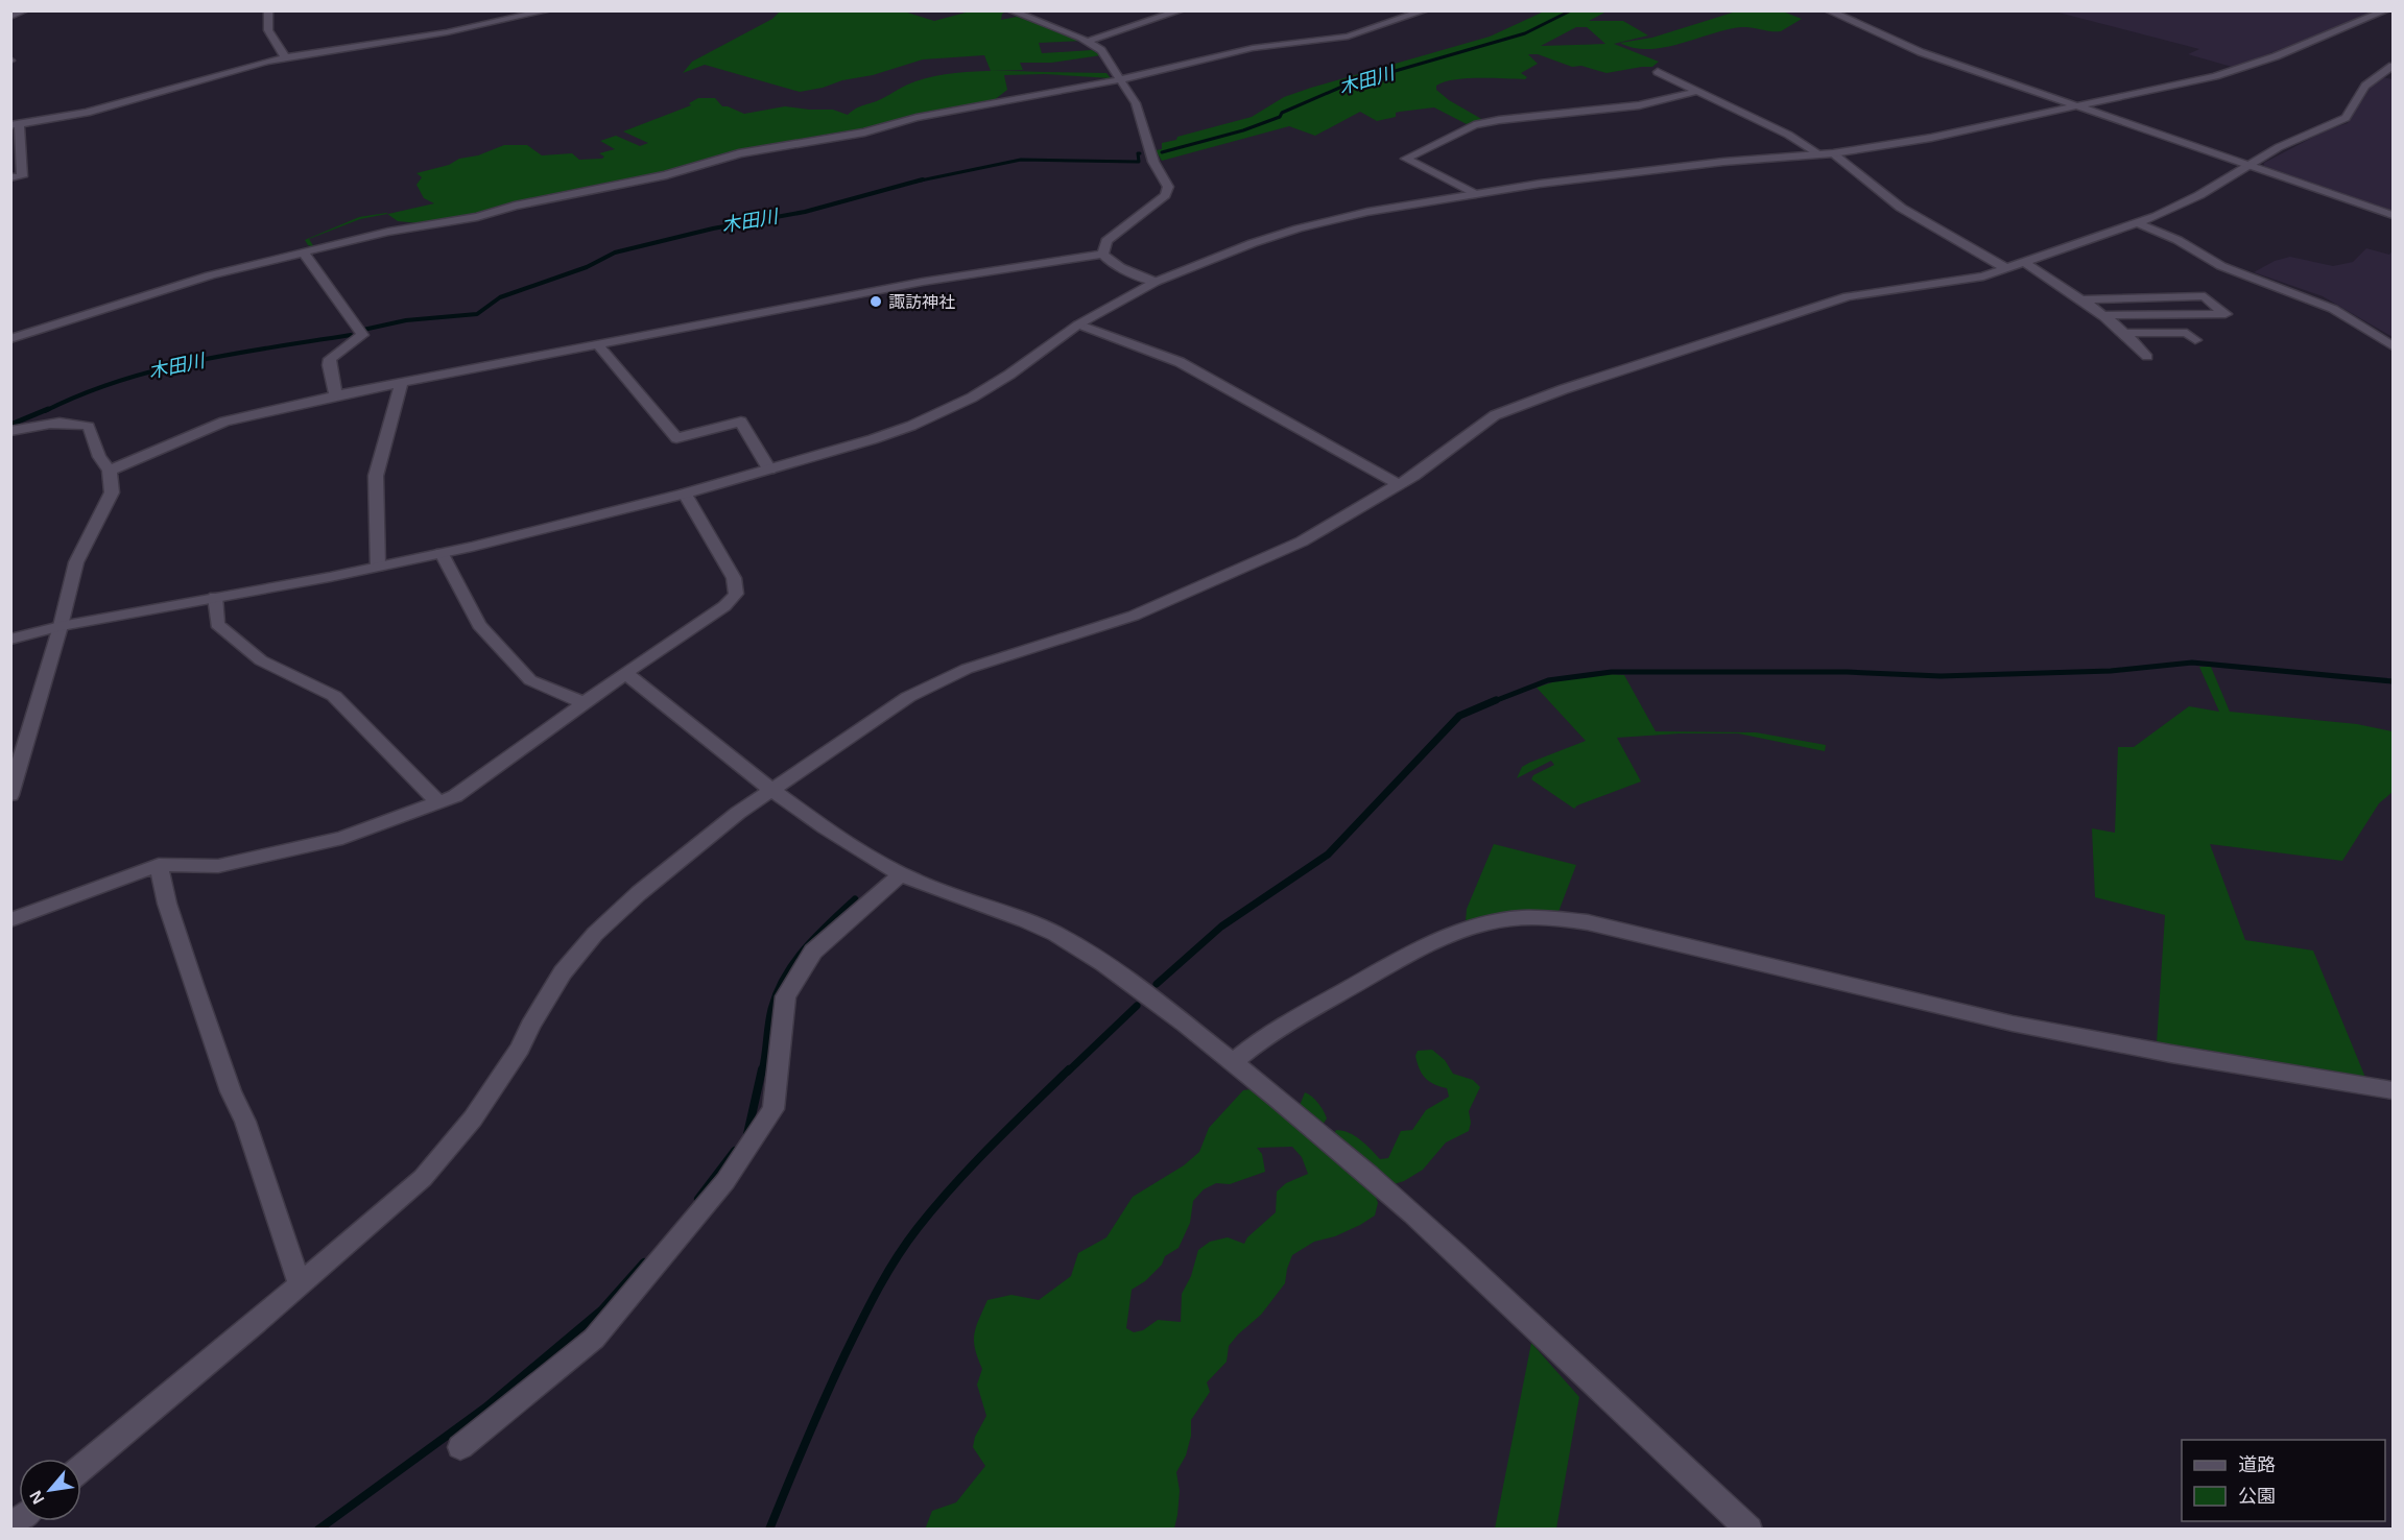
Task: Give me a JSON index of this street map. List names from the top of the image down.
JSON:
{
  "water": ["木田川"],
  "places": ["諏訪神社"],
  "legend": ["道路", "公園"],
  "north": "bottom left"
}
